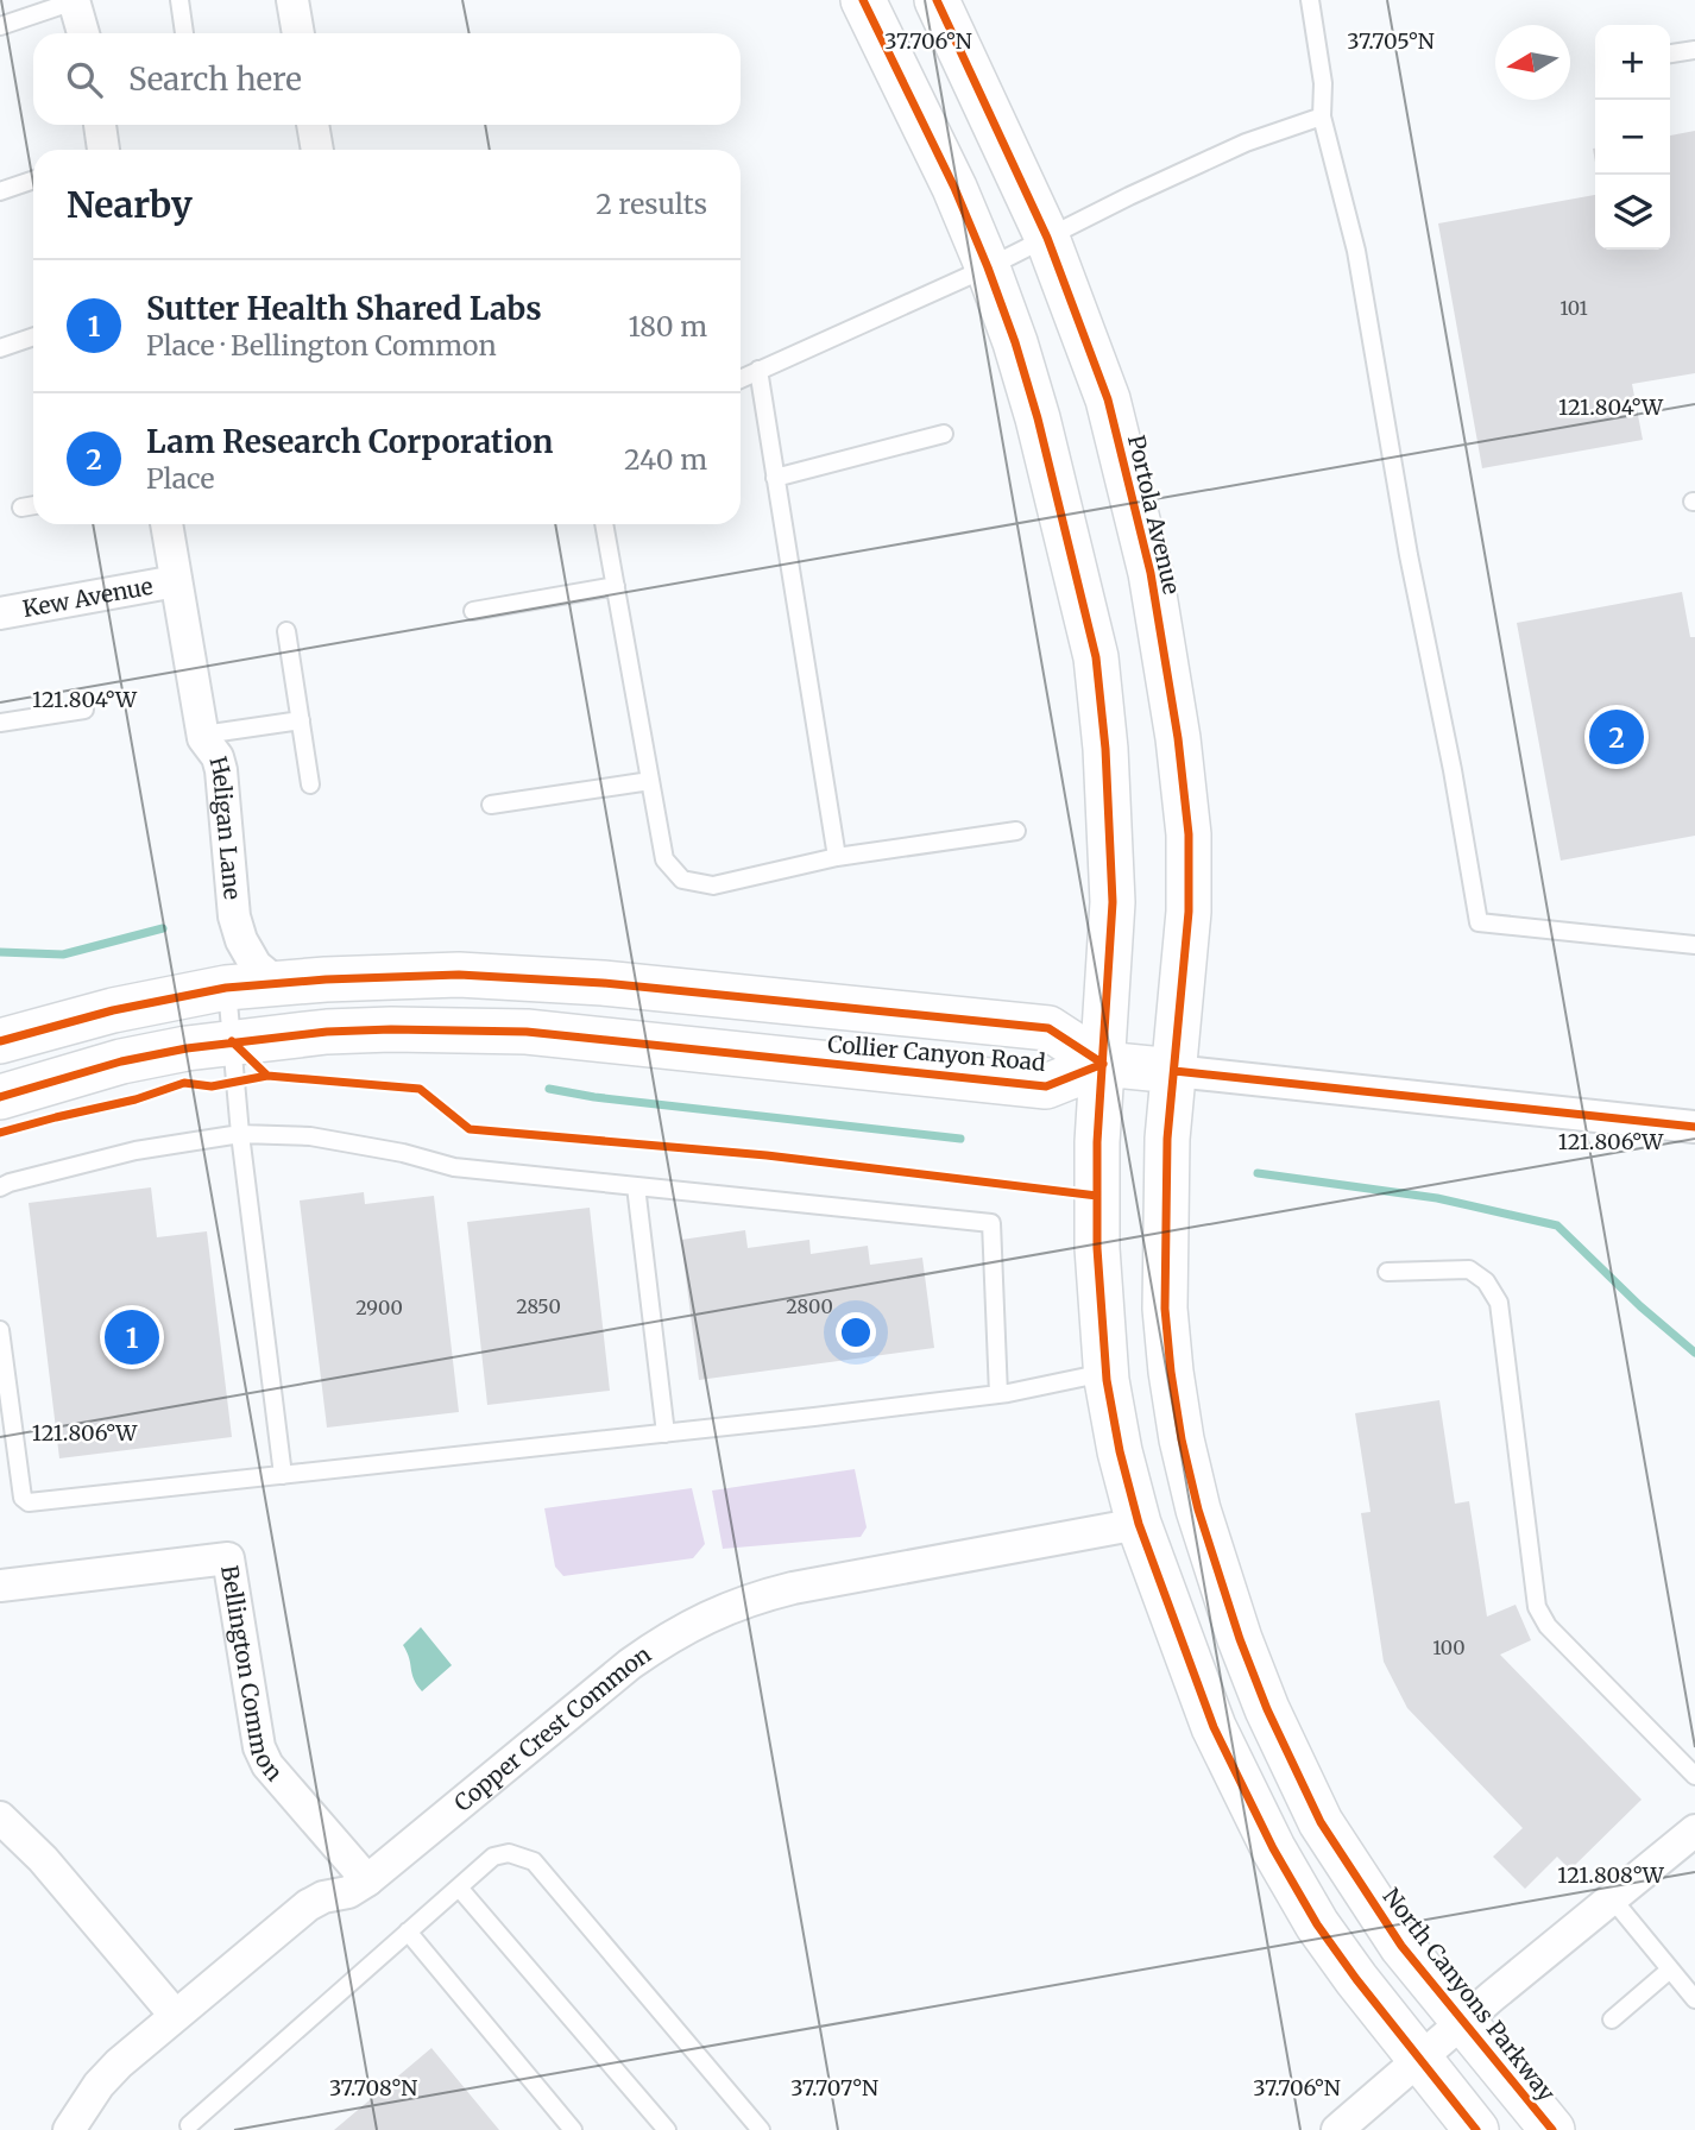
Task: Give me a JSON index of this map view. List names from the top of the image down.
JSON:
{
  "streets": {
    "main road": ["Portola Avenue", "Collier Canyon Road", "North Canyons Parkway"],
    "street": [
      "Kew Avenue",
      "Heligan Lane",
      "Bellington Common",
      "Copper Crest Common"
    ]
  },
  "crossings": [
    ["Portola Avenue", "Collier Canyon Road"],
    ["Portola Avenue", "North Canyons Parkway"],
    ["Kew Avenue", "Heligan Lane"],
    ["Heligan Lane", "Collier Canyon Road"],
    ["Collier Canyon Road", "North Canyons Parkway"],
    ["Bellington Common", "Copper Crest Common"]
  ],
  "house_numbers": [
    "101",
    "2850",
    "2800",
    "2900",
    "100"
  ],
  "north": "left",
  "page": {
    "map_buttons": ["+", "−"],
    "search": "Search here",
    "heading": ["Nearby", "2 results"],
    "list": [
      {
        "mark": "1",
        "name": "Sutter Health Shared Labs",
        "note": "Place · Bellington Common",
        "value": "180 m"
      },
      {
        "mark": "2",
        "name": "Lam Research Corporation",
        "note": "Place",
        "value": "240 m"
      }
    ],
    "pins": ["2", "1"]
  },
  "coordinates": [
    "37.705°N",
    "37.706°N",
    "121.804°W",
    "121.806°W",
    "121.808°W",
    "37.708°N",
    "37.707°N"
  ]
}
